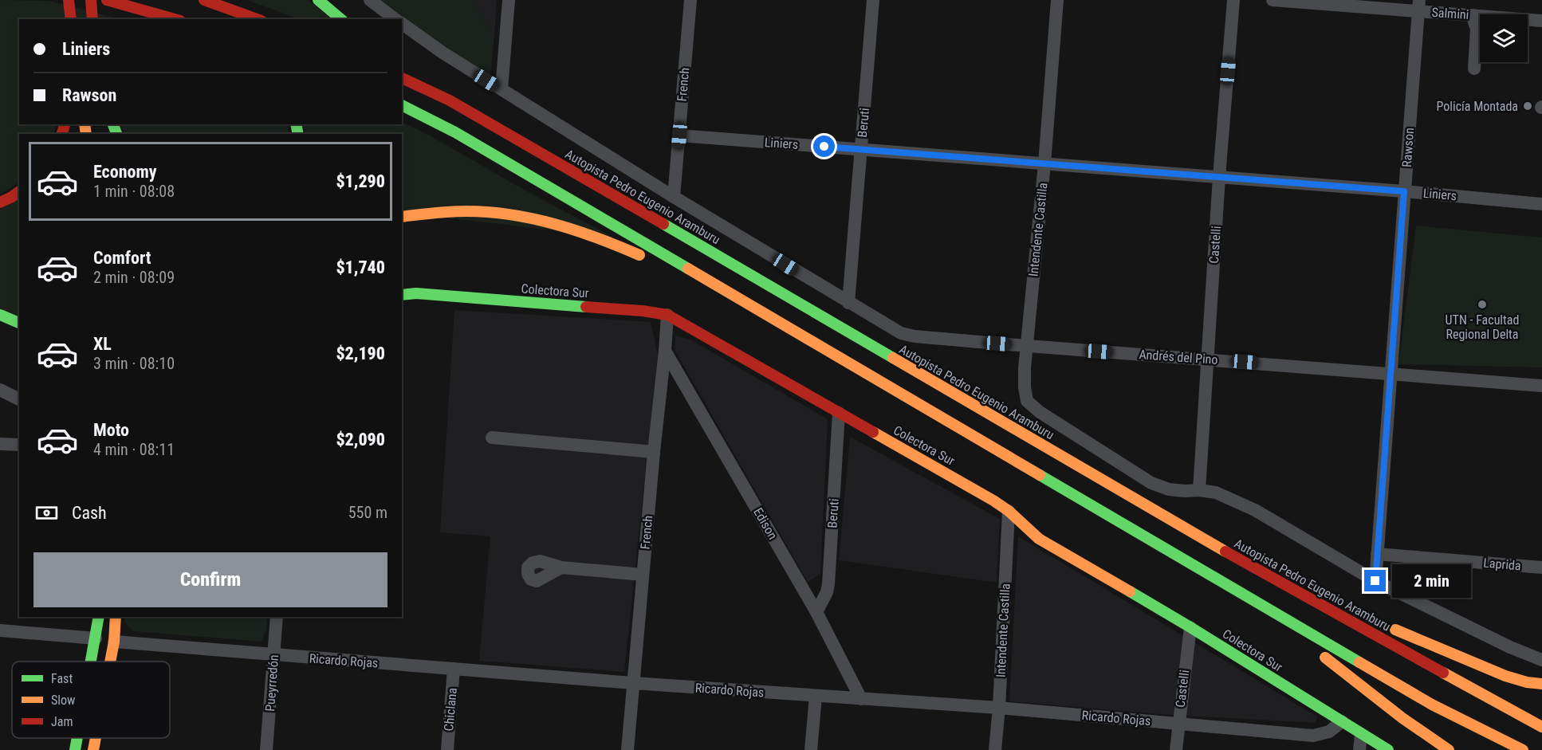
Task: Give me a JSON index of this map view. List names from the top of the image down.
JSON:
{
  "streets": {
    "main road": ["Autopista Pedro Eugenio Aramburu", "Colectora Sur"],
    "street": [
      "Salmini",
      "French",
      "Beruti",
      "Liniers",
      "Rawson",
      "Intendente Castilla",
      "Castelli",
      "Andrés del Pino",
      "Edison",
      "Laprida",
      "Ricardo Rojas",
      "Pueyrredón",
      "Chiclana"
    ]
  },
  "crossings": [
    ["Salmini", "Rawson"],
    ["French", "Liniers"],
    ["French", "Colectora Sur"],
    ["French", "Edison"],
    ["French", "Ricardo Rojas"],
    ["Beruti", "Liniers"],
    ["Beruti", "Colectora Sur"],
    ["Beruti", "Andrés del Pino"],
    ["Beruti", "Edison"],
    ["Liniers", "Rawson"],
    ["Liniers", "Intendente Castilla"],
    ["Liniers", "Castelli"],
    ["Rawson", "Andrés del Pino"],
    ["Rawson", "Laprida"],
    ["Intendente Castilla", "Castelli"],
    ["Intendente Castilla", "Colectora Sur"],
    ["Intendente Castilla", "Andrés del Pino"],
    ["Intendente Castilla", "Ricardo Rojas"],
    ["Castelli", "Colectora Sur"],
    ["Castelli", "Andrés del Pino"],
    ["Castelli", "Ricardo Rojas"],
    ["Colectora Sur", "Ricardo Rojas"],
    ["Edison", "Ricardo Rojas"],
    ["Ricardo Rojas", "Pueyrredón"],
    ["Ricardo Rojas", "Chiclana"]
  ],
  "places": ["Policía Montada", "UTN - Facultad Regional Delta"],
  "legend": ["Fast", "Slow", "Jam"],
  "page": {
    "banner": ["Liniers", "Rawson"],
    "list": [
      {
        "name": "Economy",
        "note": "1 min · 08:08",
        "value": "$1,290"
      },
      {
        "name": "Comfort",
        "note": "2 min · 08:09",
        "value": "$1,740"
      },
      {
        "name": "XL",
        "note": "3 min · 08:10",
        "value": "$2,190"
      },
      {
        "name": "Moto",
        "note": "4 min · 08:11",
        "value": "$2,090"
      }
    ],
    "pay": ["Cash", "550 m"],
    "buttons": "Confirm",
    "bubble": "2 min"
  }
}
